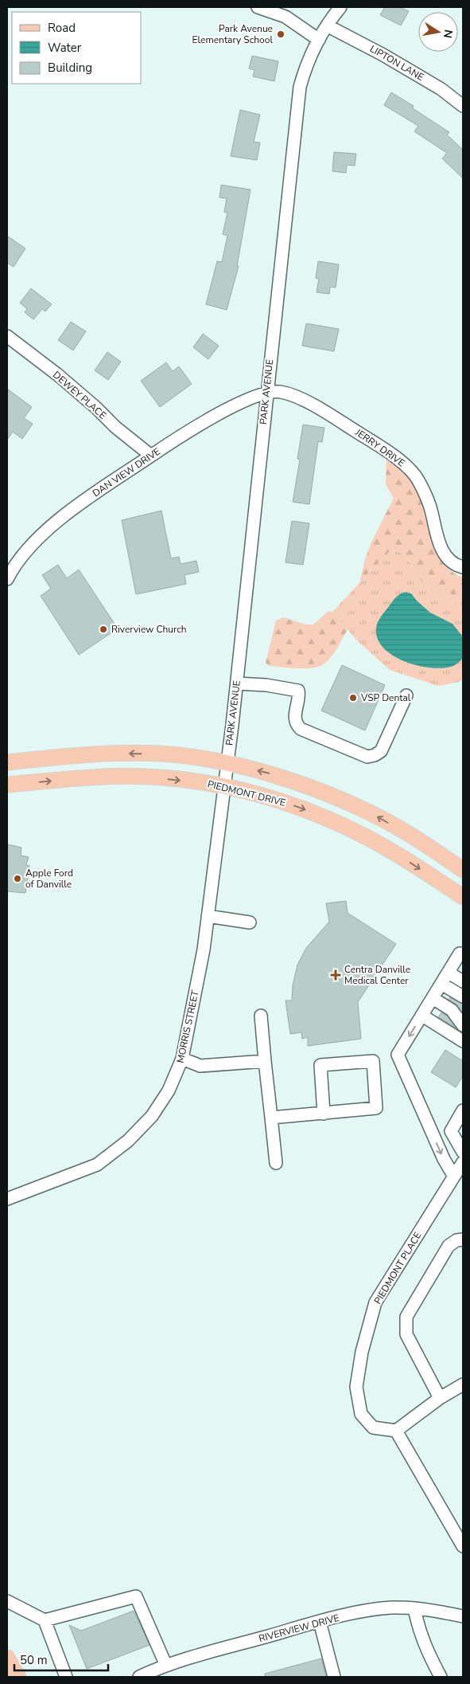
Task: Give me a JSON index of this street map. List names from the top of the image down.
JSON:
{
  "streets": {
    "main road": ["PIEDMONT DRIVE"],
    "street": [
      "LIPTON LANE",
      "PARK AVENUE",
      "DEWEY PLACE",
      "JERRY DRIVE",
      "DAN VIEW DRIVE",
      "MORRIS STREET",
      "PIEDMONT PLACE",
      "RIVERVIEW DRIVE"
    ]
  },
  "crossings": [
    ["LIPTON LANE", "PARK AVENUE"],
    ["PARK AVENUE", "JERRY DRIVE"],
    ["PARK AVENUE", "DAN VIEW DRIVE"],
    ["PARK AVENUE", "PIEDMONT DRIVE"],
    ["PARK AVENUE", "MORRIS STREET"],
    ["DEWEY PLACE", "DAN VIEW DRIVE"],
    ["JERRY DRIVE", "DAN VIEW DRIVE"],
    ["PIEDMONT DRIVE", "MORRIS STREET"]
  ],
  "places": {
    "other": [
      "Park Avenue Elementary School",
      "Riverview Church",
      "VSP Dental",
      "Apple Ford of Danville"
    ],
    "health": ["Centra Danville Medical Center"]
  },
  "legend": ["Road", "Water", "Building"],
  "scale_bar": "50 m",
  "north": "right"
}
